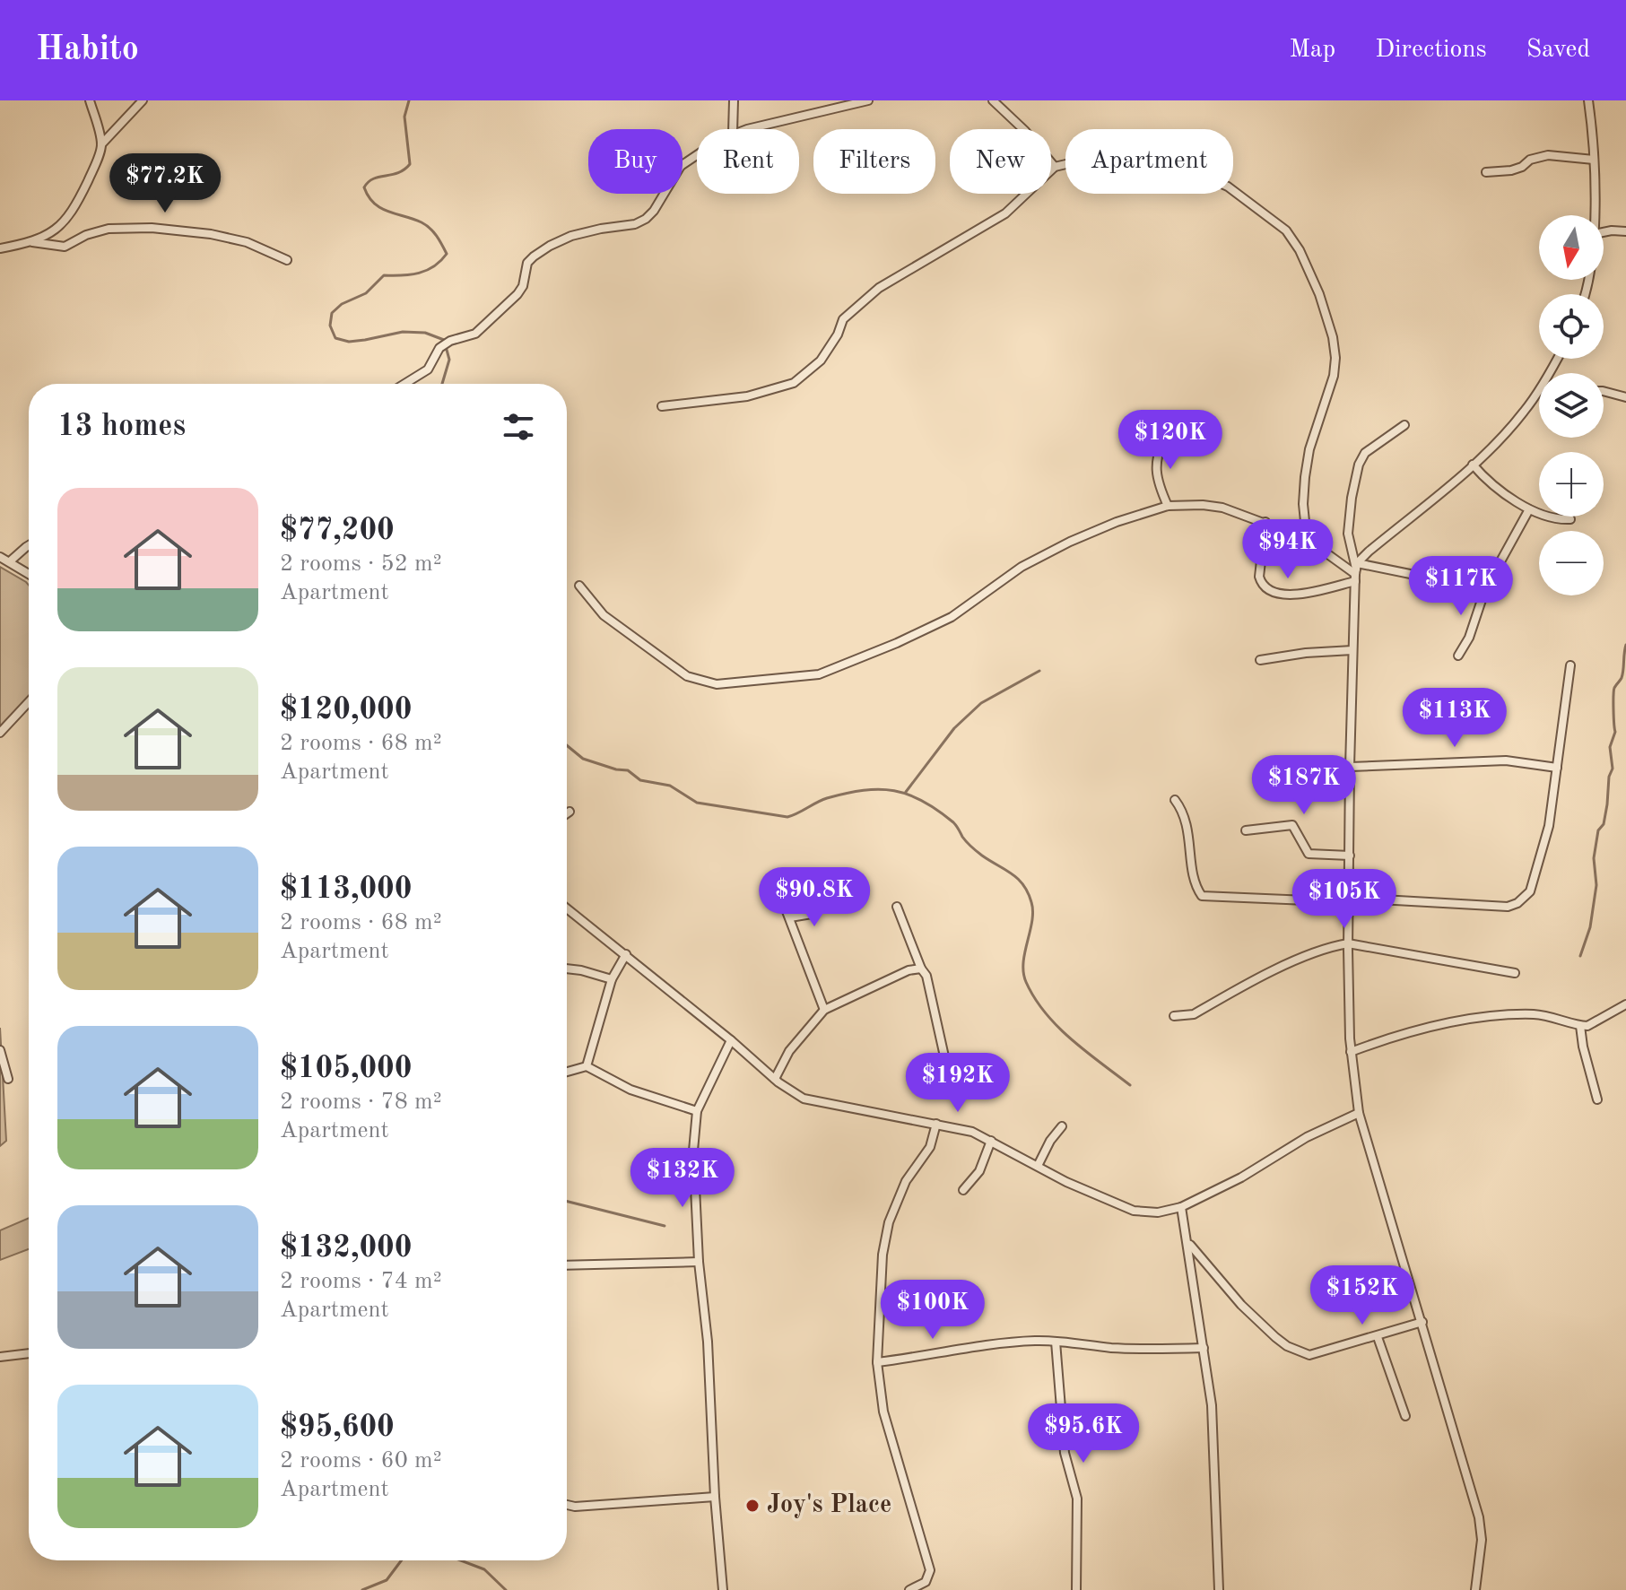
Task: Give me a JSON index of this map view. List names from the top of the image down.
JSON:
{
  "places": ["Joy's Place"],
  "north": "bottom",
  "page": {
    "header": "Habito",
    "nav": ["Map", "Directions", "Saved"],
    "chip": [
      "Buy",
      "Rent",
      "Filters",
      "New",
      "Apartment"
    ],
    "price": [
      "$77.2K",
      "$120K",
      "$94K",
      "$117K",
      "$113K",
      "$187K",
      "$90.8K",
      "$105K",
      "$192K",
      "$132K",
      "$152K",
      "$100K",
      "$95.6K"
    ],
    "map_buttons": ["+", "−"],
    "heading": "13 homes",
    "list": [
      {
        "name": "$77,200",
        "note": "2 rooms · 52 m² · Apartment"
      },
      {
        "name": "$120,000",
        "note": "2 rooms · 68 m² · Apartment"
      },
      {
        "name": "$113,000",
        "note": "2 rooms · 68 m² · Apartment"
      },
      {
        "name": "$105,000",
        "note": "2 rooms · 78 m² · Apartment"
      },
      {
        "name": "$132,000",
        "note": "2 rooms · 74 m² · Apartment"
      },
      {
        "name": "$95,600",
        "note": "2 rooms · 60 m² · Apartment"
      }
    ]
  }
}
